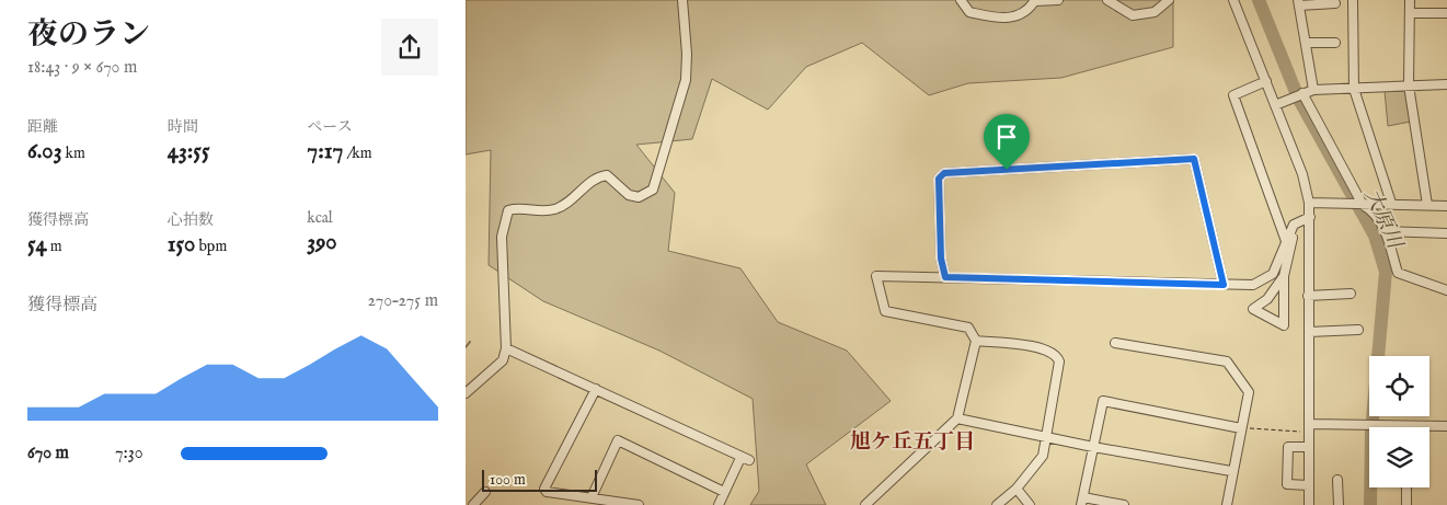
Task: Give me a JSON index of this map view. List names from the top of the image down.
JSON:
{
  "districts": ["旭ケ丘五丁目"],
  "water": ["大原川"],
  "scale_bar": "100 m",
  "page": {
    "heading": ["夜のラン", "18:43 · 9 × 670 m"],
    "stats": [
      ["距離", "6.03 km"],
      ["時間", "43:55"],
      ["ペース", "7:17 /km"],
      ["獲得標高", "54 m"],
      ["心拍数", "150 bpm"],
      ["kcal", "390"]
    ],
    "chart": ["獲得標高", "270–275 m"],
    "list": [
      {
        "name": "670 m",
        "note": "7:30"
      }
    ],
    "scale": "100 m"
  }
}
